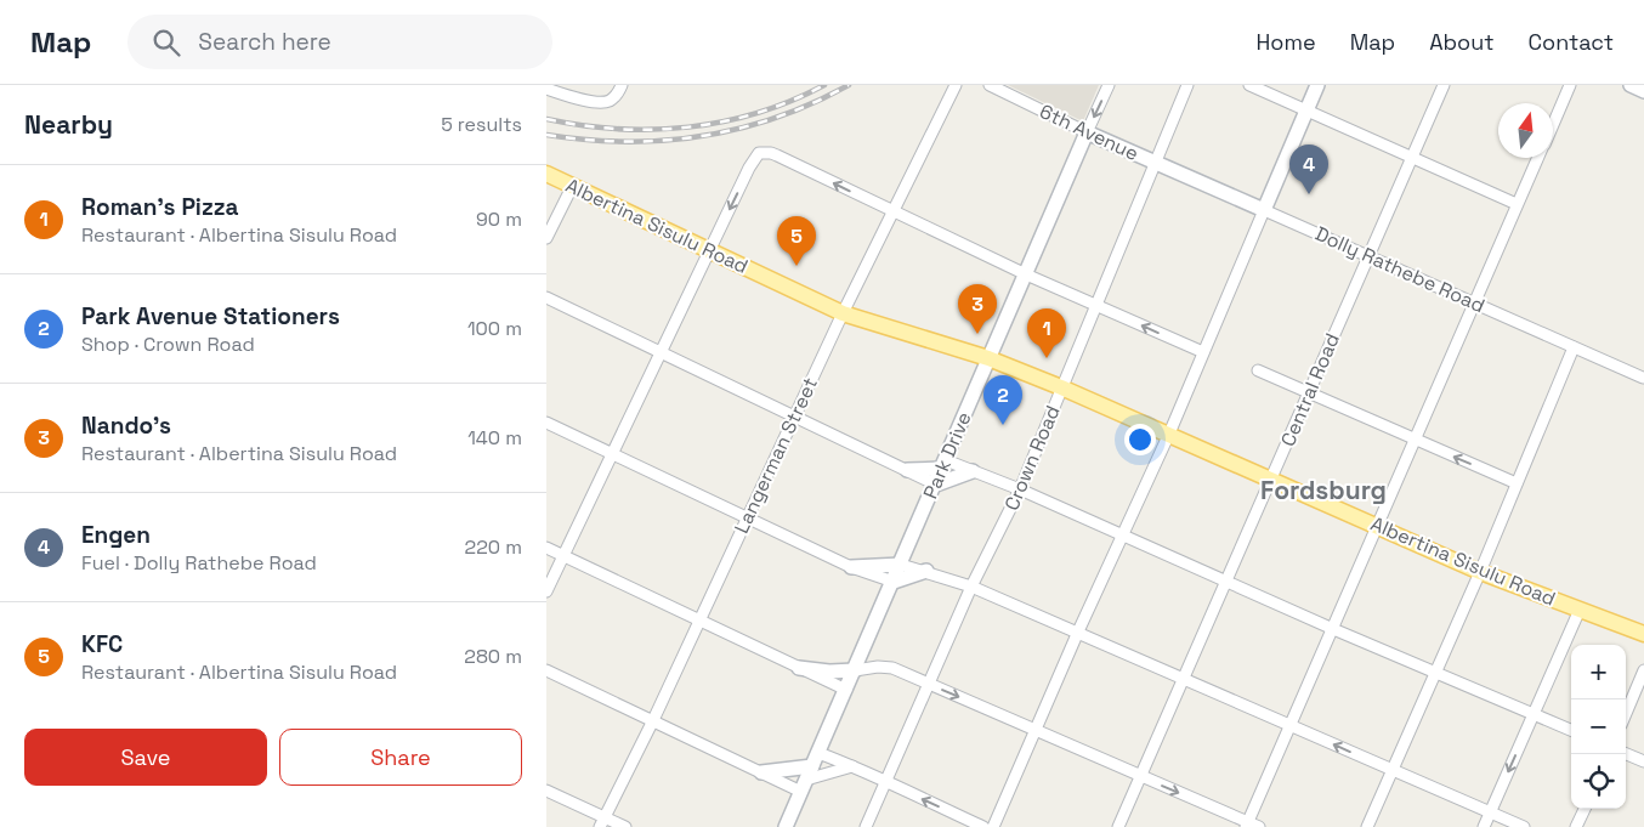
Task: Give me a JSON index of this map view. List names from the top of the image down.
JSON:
{
  "streets": {
    "main road": ["Albertina Sisulu Road"],
    "street": [
      "6th Avenue",
      "Dolly Rathebe Road",
      "Central Road",
      "Langerman Street",
      "Park Drive",
      "Crown Road"
    ]
  },
  "crossings": [
    ["6th Avenue", "Dolly Rathebe Road"],
    ["6th Avenue", "Park Drive"],
    ["6th Avenue", "Crown Road"],
    ["Albertina Sisulu Road", "Central Road"],
    ["Albertina Sisulu Road", "Langerman Street"],
    ["Albertina Sisulu Road", "Park Drive"],
    ["Albertina Sisulu Road", "Crown Road"],
    ["Dolly Rathebe Road", "Central Road"],
    ["Dolly Rathebe Road", "Crown Road"]
  ],
  "districts": ["Fordsburg"],
  "north": "top",
  "page": {
    "header": "Map",
    "search": "Search here",
    "nav": [
      "Home",
      "Map",
      "About",
      "Contact"
    ],
    "heading": ["Nearby", "5 results"],
    "pins": [
      "4",
      "5",
      "3",
      "1",
      "2"
    ],
    "list": [
      {
        "mark": "1",
        "name": "Roman's Pizza",
        "note": "Restaurant · Albertina Sisulu Road",
        "value": "90 m"
      },
      {
        "mark": "2",
        "name": "Park Avenue Stationers",
        "note": "Shop · Crown Road",
        "value": "100 m"
      },
      {
        "mark": "3",
        "name": "Nando's",
        "note": "Restaurant · Albertina Sisulu Road",
        "value": "140 m"
      },
      {
        "mark": "4",
        "name": "Engen",
        "note": "Fuel · Dolly Rathebe Road",
        "value": "220 m"
      },
      {
        "mark": "5",
        "name": "KFC",
        "note": "Restaurant · Albertina Sisulu Road",
        "value": "280 m"
      }
    ],
    "map_buttons": ["+", "−"],
    "buttons": ["Save", "Share"]
  }
}
